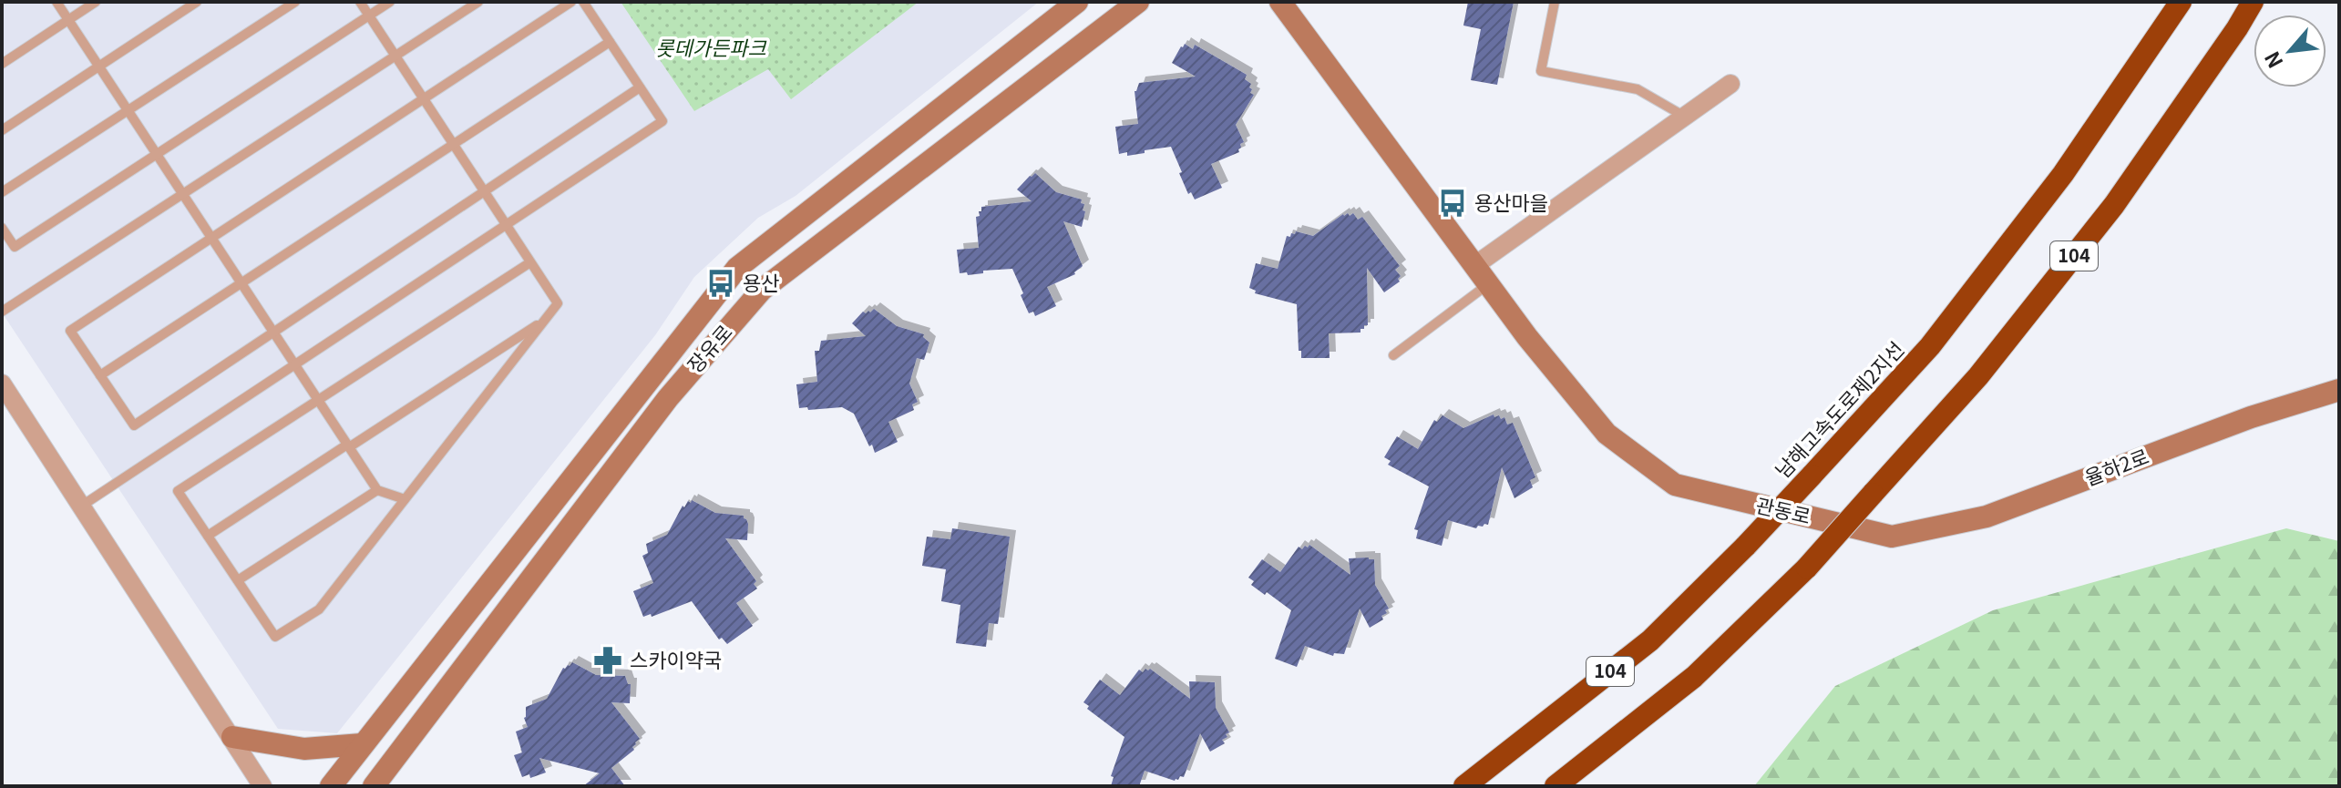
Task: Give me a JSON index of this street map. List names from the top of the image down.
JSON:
{
  "streets": {
    "highway": ["104", "남해고속도로제2지선"],
    "main road": ["장유로", "율하2로", "관동로"]
  },
  "crossings": [
    ["율하2로", "관동로"]
  ],
  "parks": ["롯데가든파크"],
  "places": {
    "bus stop": ["용산마을", "용산"],
    "pharmacy": ["스카이약국"]
  },
  "north": "bottom left"
}
